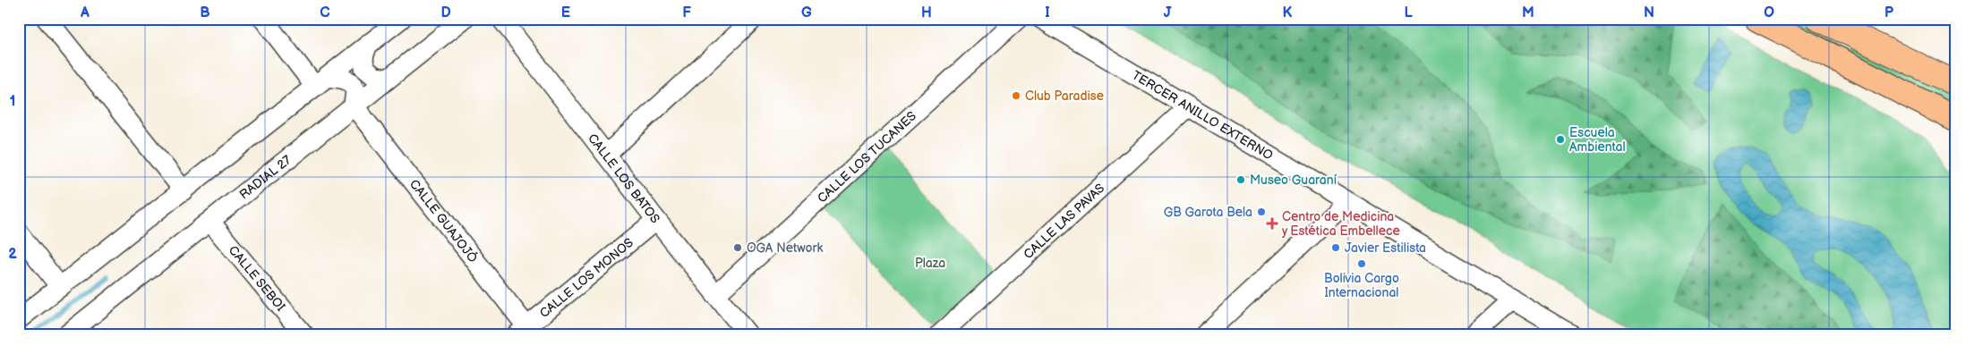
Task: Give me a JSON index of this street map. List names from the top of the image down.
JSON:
{
  "streets": {
    "street": [
      "TERCER ANILLO EXTERNO",
      "CALLE LOS TUCANES",
      "RADIAL 27",
      "CALLE LOS BATOS",
      "CALLE GUAJOJÓ",
      "CALLE LAS PAVAS",
      "CALLE LOS MONOS",
      "CALLE SEBOI"
    ]
  },
  "crossings": [
    ["TERCER ANILLO EXTERNO", "CALLE LAS PAVAS"],
    ["CALLE LOS TUCANES", "CALLE LOS BATOS"],
    ["RADIAL 27", "CALLE GUAJOJÓ"],
    ["RADIAL 27", "CALLE SEBOI"],
    ["CALLE LOS BATOS", "CALLE LOS MONOS"],
    ["CALLE GUAJOJÓ", "CALLE LOS MONOS"]
  ],
  "parks": ["Plaza"],
  "places": {
    "other": [
      "Club Paradise",
      "Escuela Ambiental",
      "Museo Guaraní",
      "GB Garota Bela",
      "OGA Network",
      "Javier Estilista",
      "Bolivia Cargo Internacional"
    ],
    "health": ["Centro de Medicina y Estética Embellece"]
  },
  "grid": {
    "columns": [
      "A",
      "B",
      "C",
      "D",
      "E",
      "F",
      "G",
      "H",
      "I",
      "J",
      "K",
      "L",
      "M",
      "N",
      "O",
      "P"
    ],
    "rows": ["1", "2"]
  }
}
